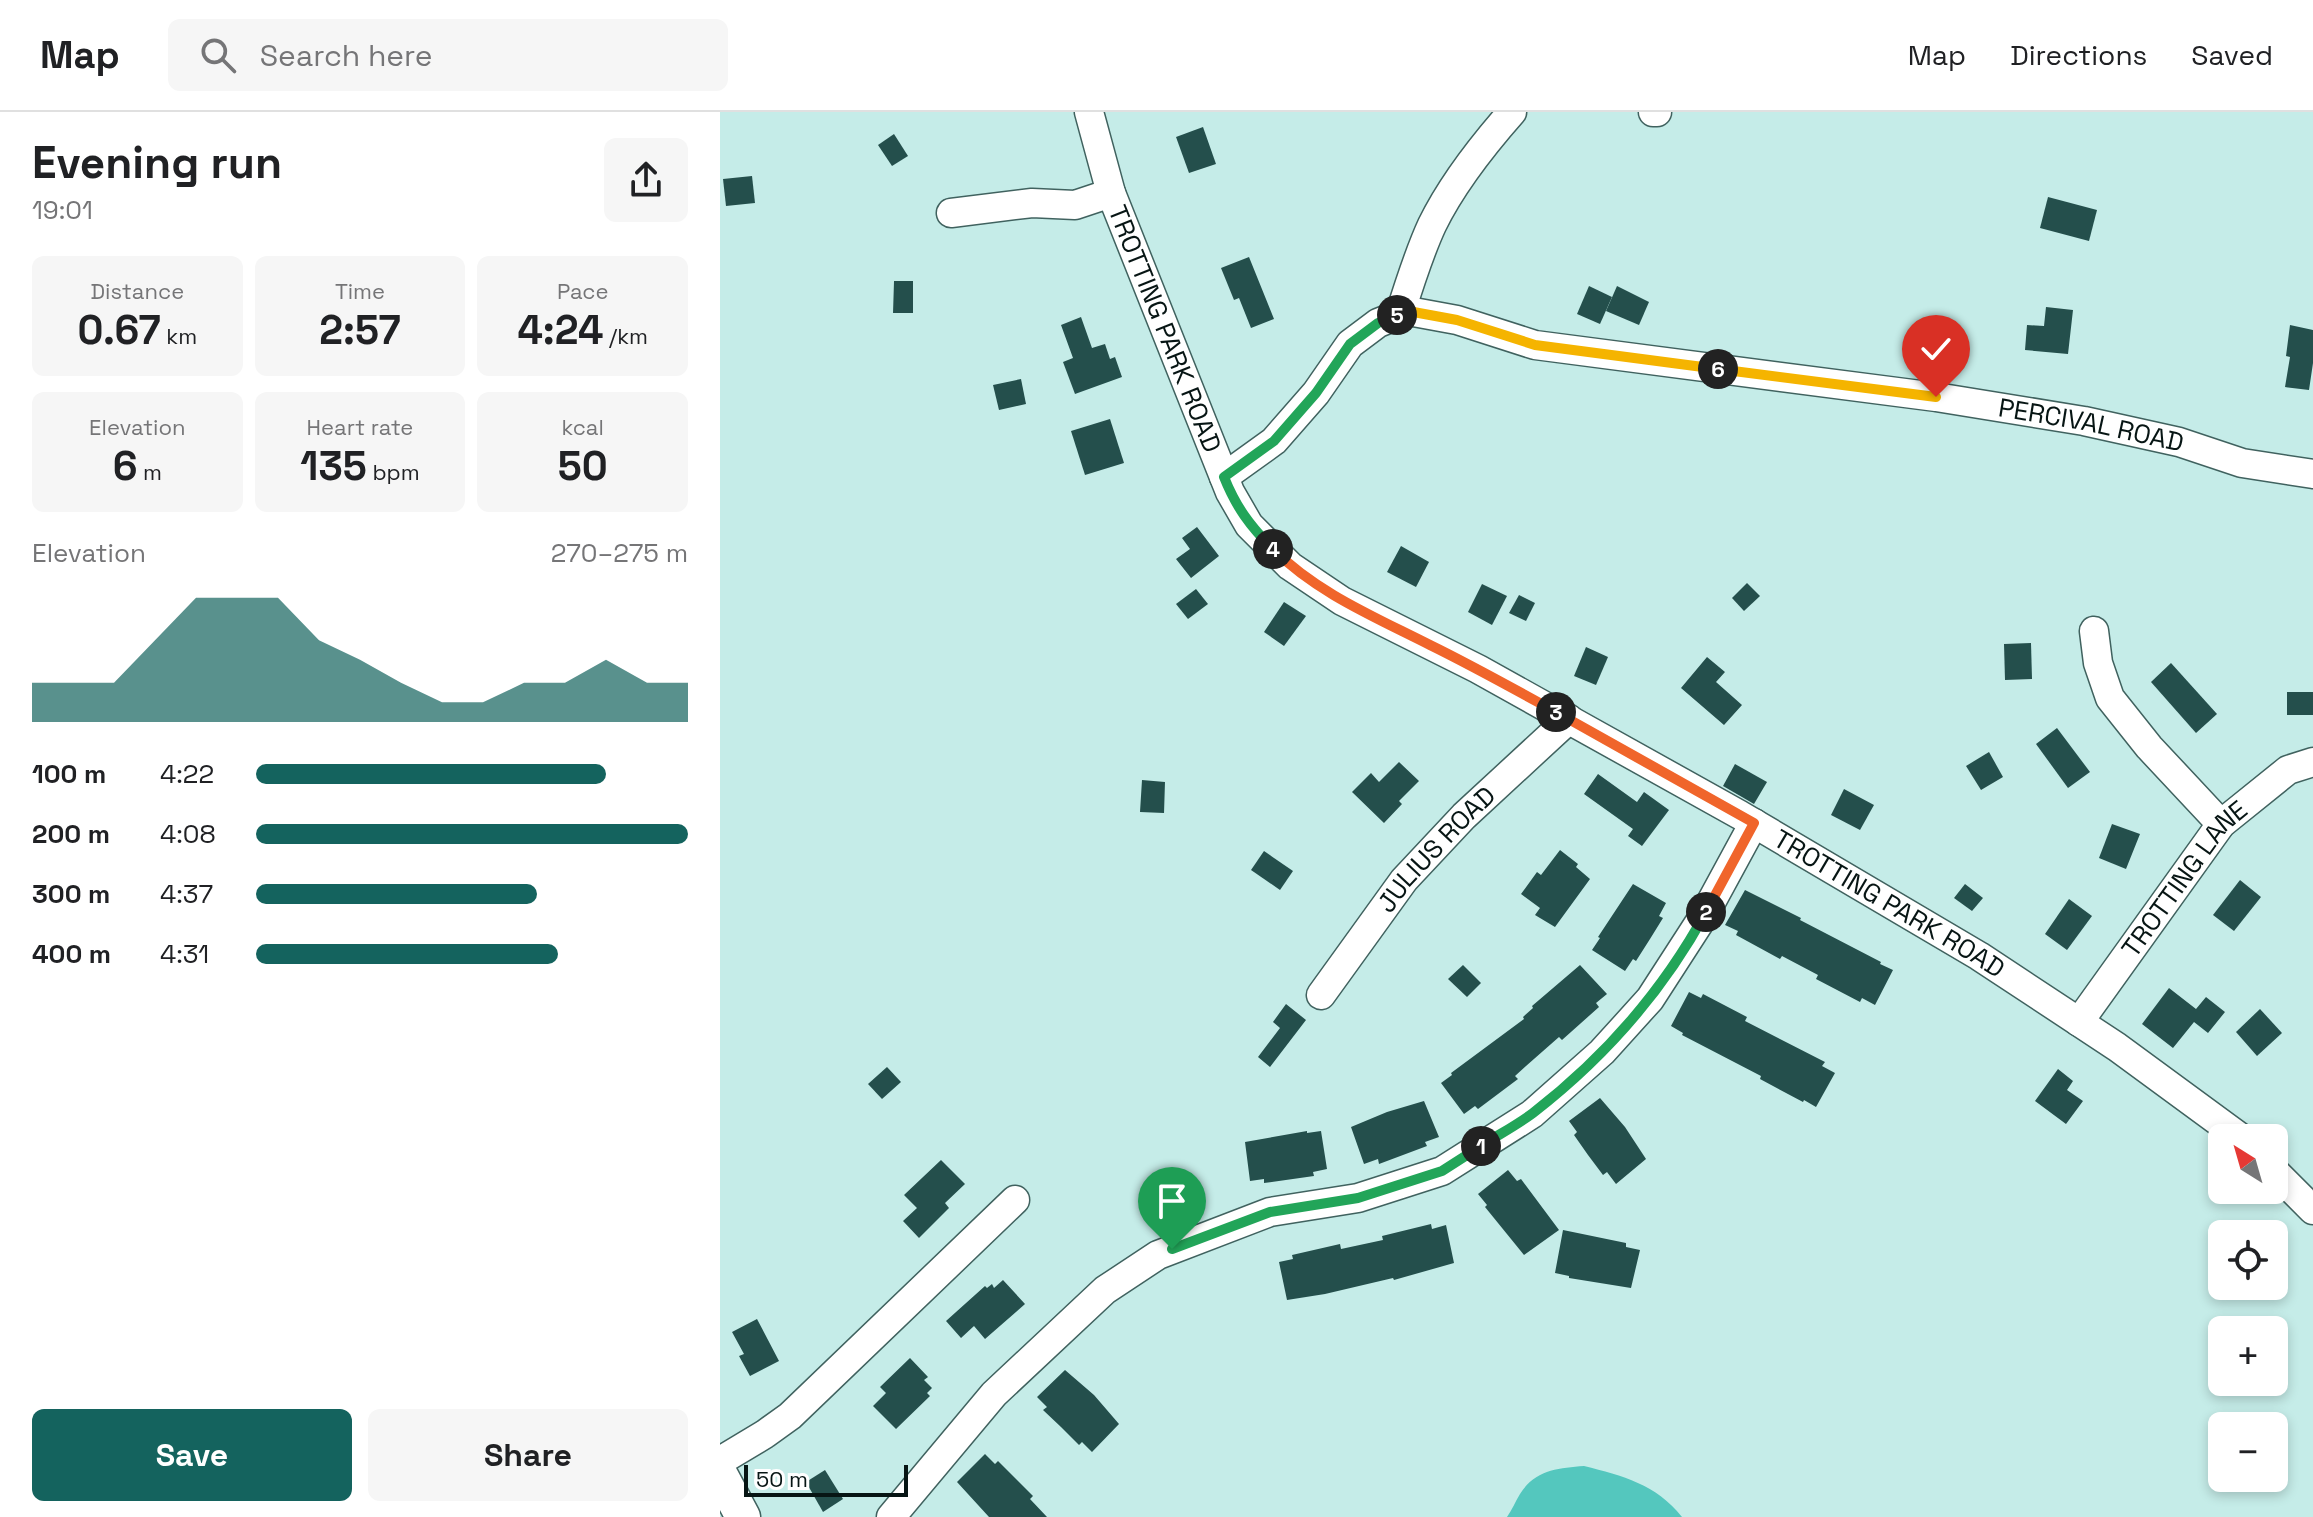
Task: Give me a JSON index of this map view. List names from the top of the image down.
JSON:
{
  "streets": {
    "street": [
      "TROTTING PARK ROAD",
      "PERCIVAL ROAD",
      "JULIUS ROAD",
      "TROTTING LANE"
    ]
  },
  "crossings": [
    ["TROTTING PARK ROAD", "JULIUS ROAD"],
    ["TROTTING PARK ROAD", "TROTTING LANE"]
  ],
  "scale_bar": "50 m",
  "north": "top left",
  "page": {
    "header": "Map",
    "search": "Search here",
    "nav": ["Map", "Directions", "Saved"],
    "heading": ["Evening run", "19:01"],
    "stats": [
      ["Distance", "0.67 km"],
      ["Time", "2:57"],
      ["Pace", "4:24 /km"],
      ["Elevation", "6 m"],
      ["Heart rate", "135 bpm"],
      ["kcal", "50"]
    ],
    "pins": [
      "5",
      "6",
      "4",
      "3",
      "2",
      "1"
    ],
    "chart": ["Elevation", "270–275 m"],
    "list": [
      {
        "name": "100 m",
        "note": "4:22"
      },
      {
        "name": "200 m",
        "note": "4:08"
      },
      {
        "name": "300 m",
        "note": "4:37"
      },
      {
        "name": "400 m",
        "note": "4:31"
      }
    ],
    "map_buttons": ["+", "−"],
    "buttons": ["Save", "Share"],
    "scale": "50 m"
  }
}
